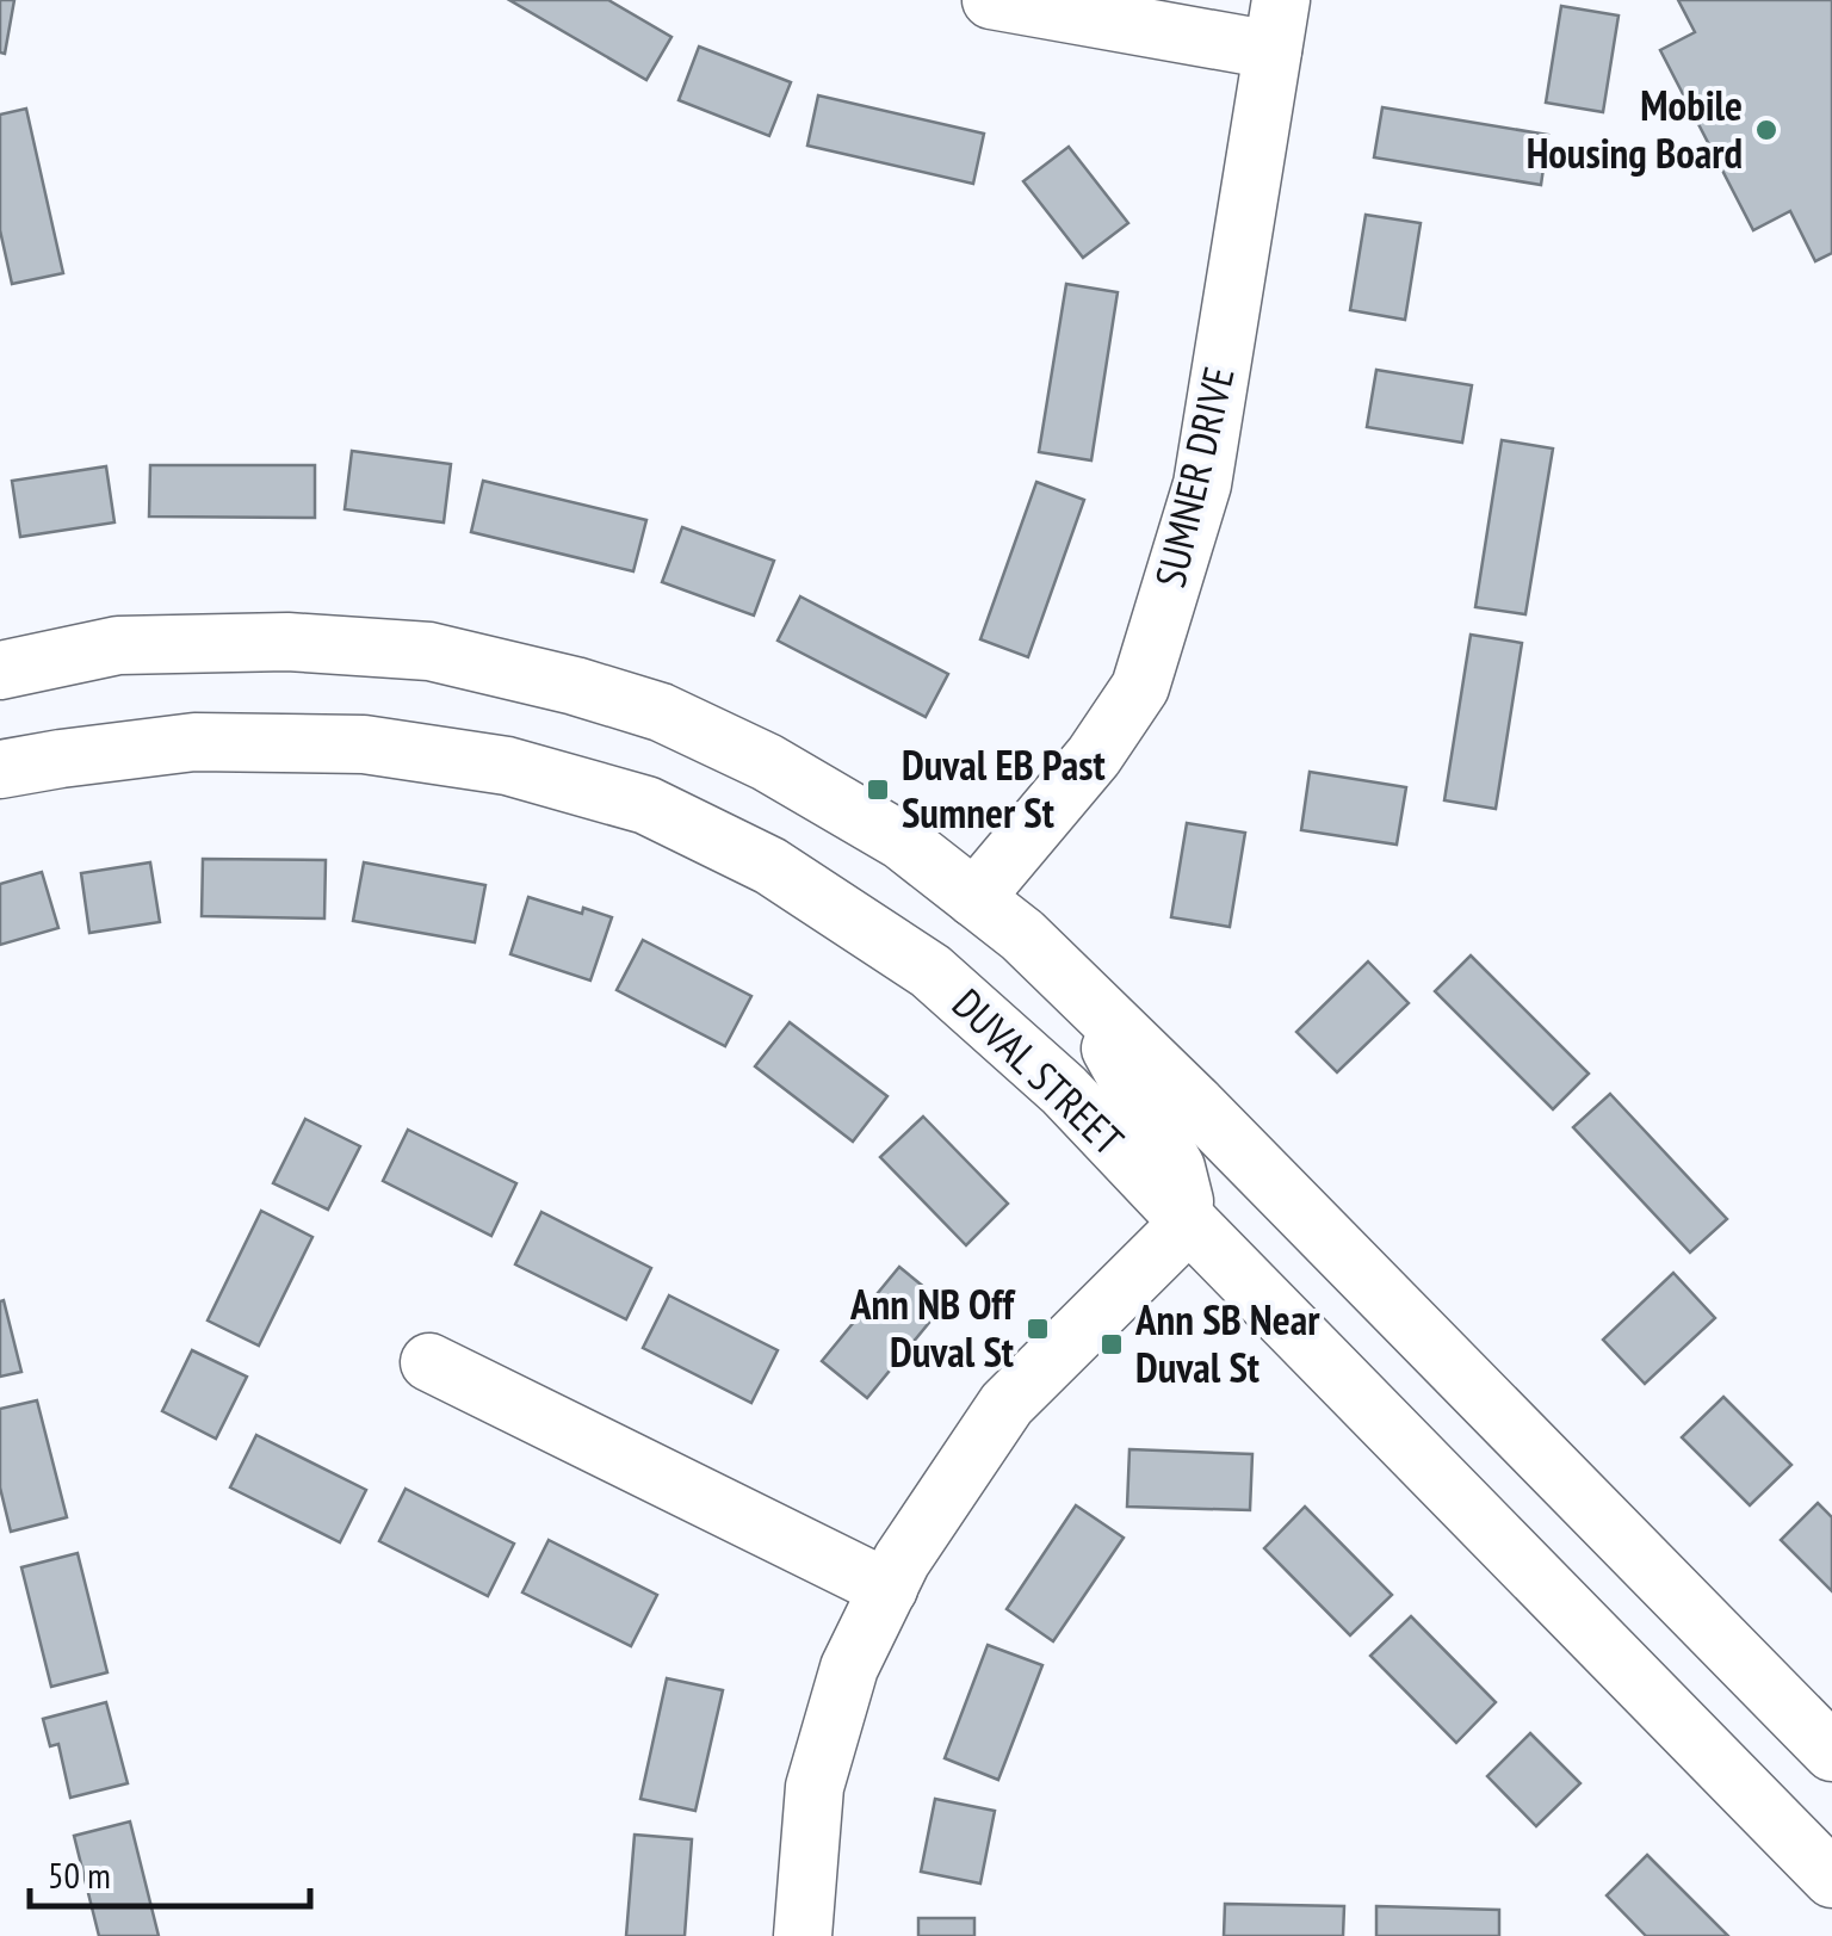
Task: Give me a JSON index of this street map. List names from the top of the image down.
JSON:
{
  "streets": {
    "street": ["SUMNER DRIVE", "DUVAL STREET"]
  },
  "crossings": [
    ["SUMNER DRIVE", "DUVAL STREET"]
  ],
  "places": {
    "other": ["Mobile Housing Board"],
    "transit": ["Duval EB Past Sumner St", "Ann NB Off Duval St", "Ann SB Near Duval St"]
  },
  "scale_bar": "50 m"
}
